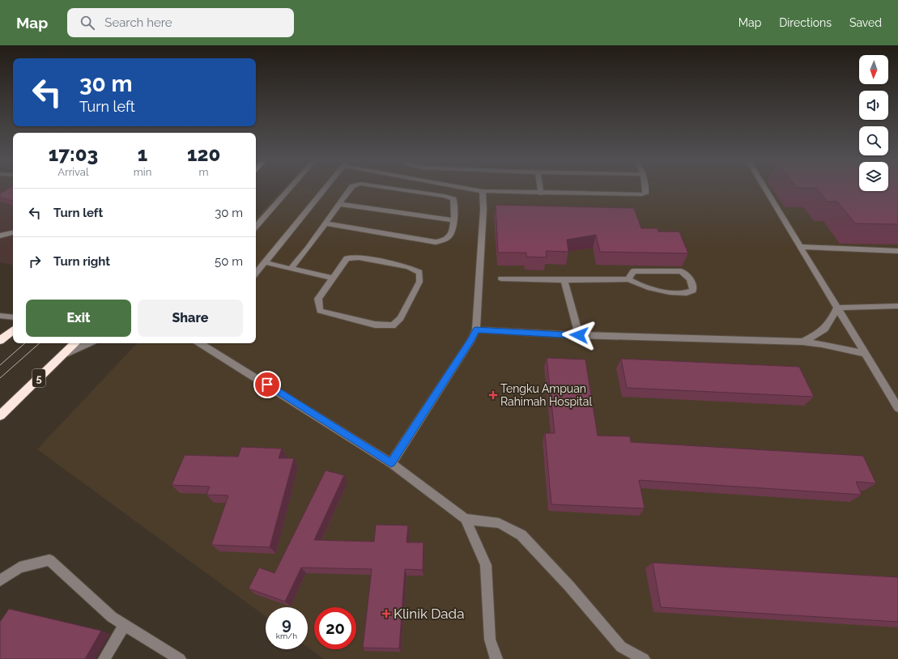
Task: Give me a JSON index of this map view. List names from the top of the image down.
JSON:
{
  "streets": {
    "highway": ["5"]
  },
  "places": {
    "health": ["Tengku Ampuan Rahimah Hospital", "Klinik Dada"]
  },
  "north": "bottom",
  "page": {
    "header": "Map",
    "search": "Search here",
    "nav": ["Map", "Directions", "Saved"],
    "turn": ["30 m", "Turn left"],
    "eta": [
      "17:03",
      "Arrival",
      "1",
      "min",
      "120",
      "m"
    ],
    "list": [
      {
        "name": "Turn left",
        "value": "30 m"
      },
      {
        "name": "Turn right",
        "value": "50 m"
      }
    ],
    "buttons": ["Exit", "Share"],
    "speed": "9 km/h",
    "limit": "20"
  }
}
